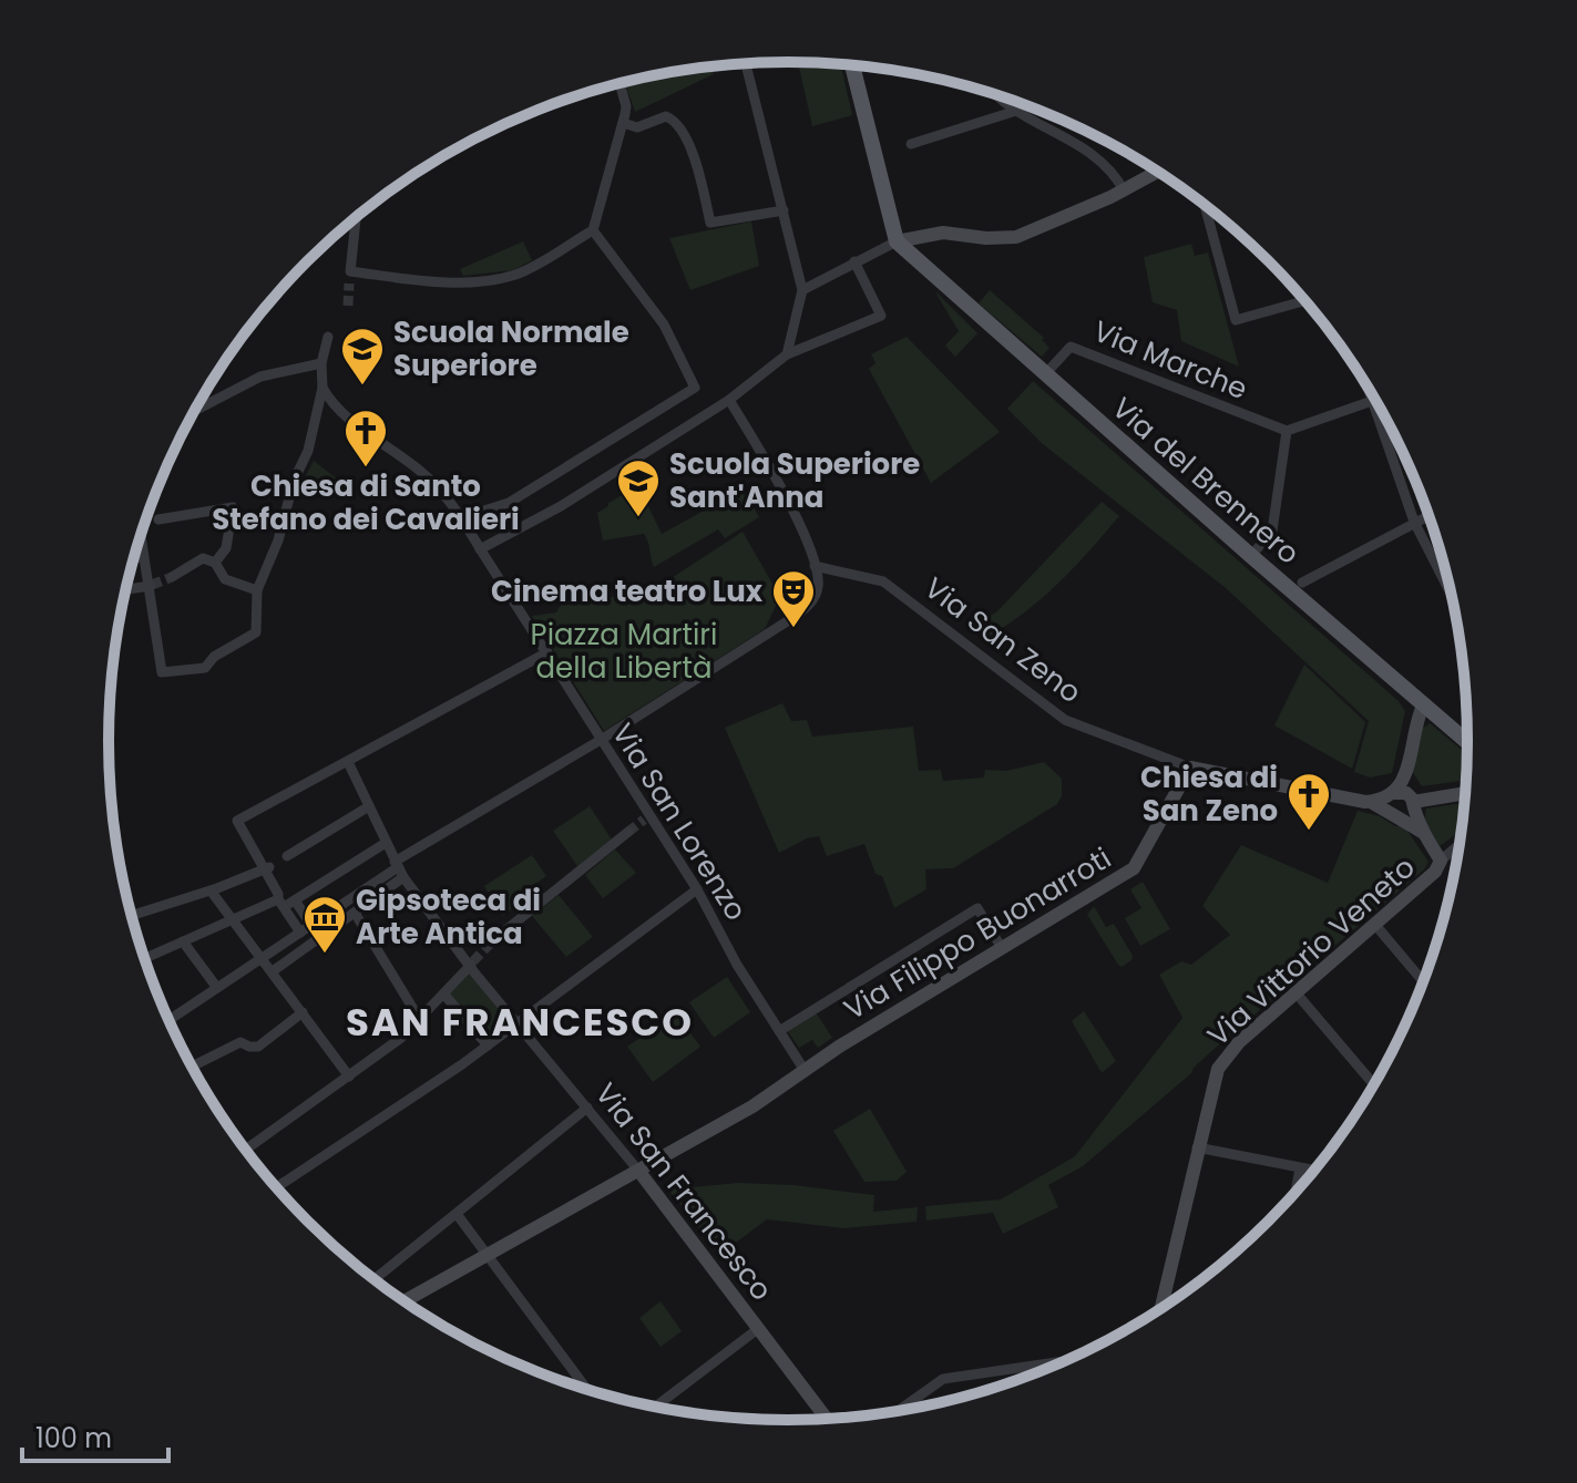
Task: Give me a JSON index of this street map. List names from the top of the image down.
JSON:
{
  "streets": {
    "main road": ["Via del Brennero"],
    "street": [
      "Via Marche",
      "Via San Zeno",
      "Via San Lorenzo",
      "Via Filippo Buonarroti",
      "Via Vittorio Veneto",
      "Via San Francesco"
    ]
  },
  "crossings": [
    ["Via Marche", "Via del Brennero"],
    ["Via San Zeno", "Via Filippo Buonarroti"],
    ["Via San Lorenzo", "Via Filippo Buonarroti"],
    ["Via Filippo Buonarroti", "Via San Francesco"]
  ],
  "districts": ["SAN FRANCESCO"],
  "parks": ["Piazza Martiri della Libertà"],
  "places": {
    "school or university": ["Scuola Normale Superiore", "Scuola Superiore Sant'Anna"],
    "church": ["Chiesa di Santo Stefano dei Cavalieri", "Chiesa di San Zeno"],
    "theatre": ["Cinema teatro Lux"],
    "museum": ["Gipsoteca di Arte Antica"]
  },
  "scale_bar": "100 m"
}
